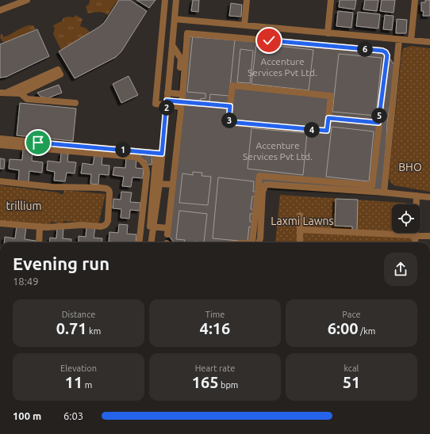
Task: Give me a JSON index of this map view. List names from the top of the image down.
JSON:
{
  "parks": ["BHO", "trillium", "Laxmi Lawns"],
  "house_numbers": ["Accenture Services Pvt Ltd.", "Accenture Services Pvt Ltd."],
  "page": {
    "pins": [
      "6",
      "2",
      "5",
      "3",
      "4",
      "1"
    ],
    "heading": ["Evening run", "18:49"],
    "stats": [
      ["Distance", "0.71 km"],
      ["Time", "4:16"],
      ["Pace", "6:00 /km"],
      ["Elevation", "11 m"],
      ["Heart rate", "165 bpm"],
      ["kcal", "51"]
    ],
    "list": [
      {
        "name": "100 m",
        "note": "6:03"
      }
    ]
  }
}
